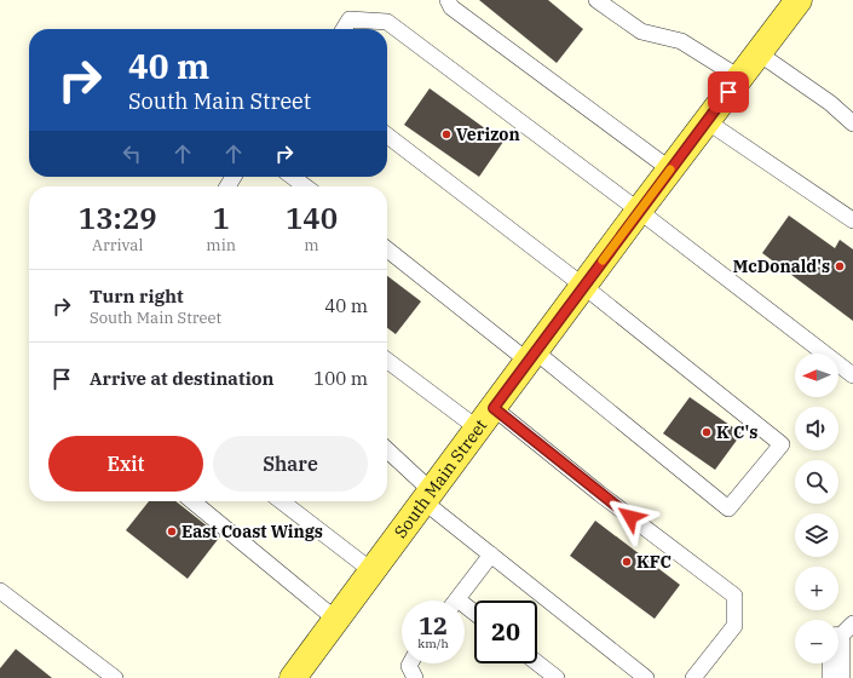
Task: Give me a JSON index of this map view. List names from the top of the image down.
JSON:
{
  "streets": {
    "main road": ["South Main Street"]
  },
  "places": [
    "Verizon",
    "McDonald's",
    "K C's",
    "East Coast Wings",
    "KFC"
  ],
  "north": "left",
  "page": {
    "turn": ["40 m", "South Main Street"],
    "eta": [
      "13:29",
      "Arrival",
      "1",
      "min",
      "140",
      "m"
    ],
    "list": [
      {
        "name": "Turn right",
        "note": "South Main Street",
        "value": "40 m"
      },
      {
        "name": "Arrive at destination",
        "value": "100 m"
      }
    ],
    "map_buttons": ["+", "−"],
    "buttons": ["Exit", "Share"],
    "speed": "12 km/h",
    "limit": "20"
  }
}
